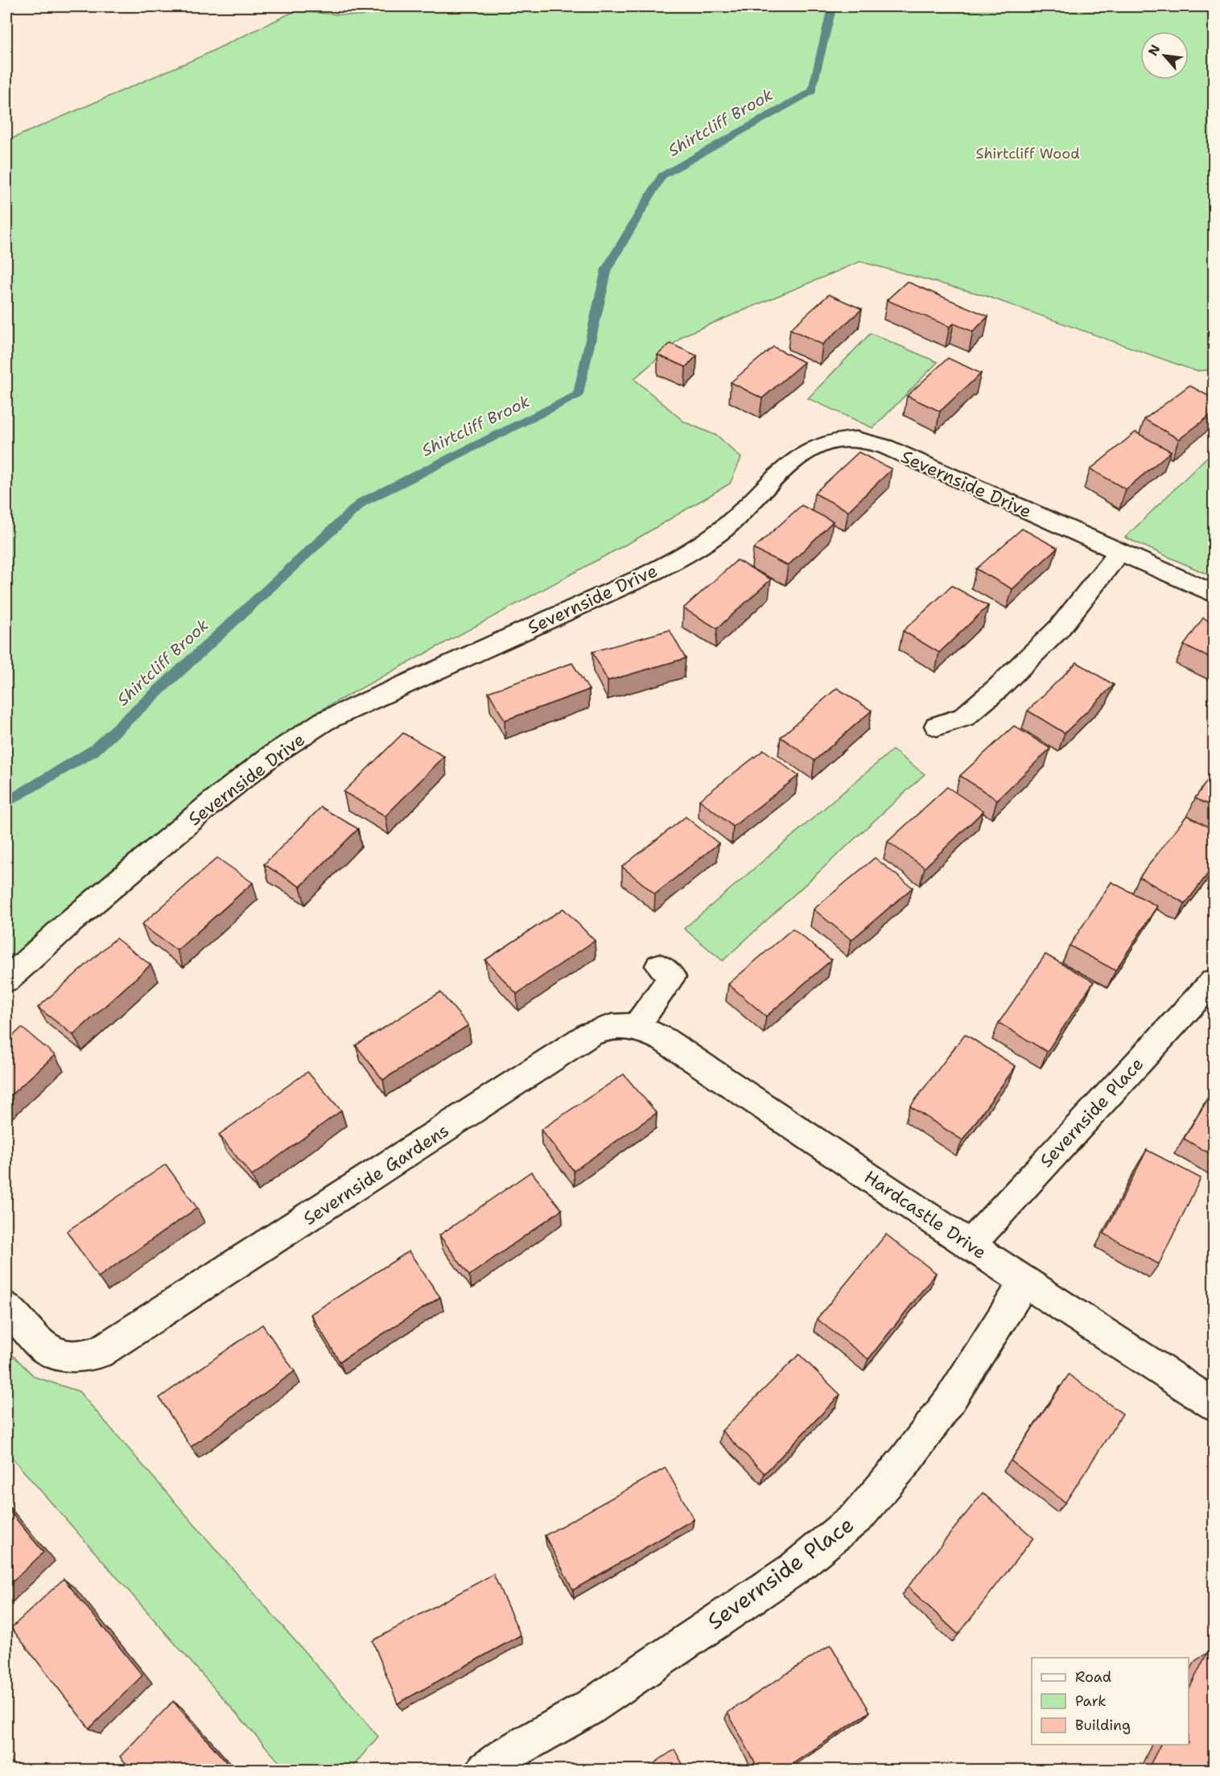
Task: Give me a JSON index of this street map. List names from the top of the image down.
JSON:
{
  "streets": {
    "street": [
      "Severnside Drive",
      "Severnside Place",
      "Severnside Gardens",
      "Hardcastle Drive"
    ]
  },
  "crossings": [
    ["Severnside Place", "Hardcastle Drive"],
    ["Severnside Gardens", "Hardcastle Drive"]
  ],
  "water": ["Shirtcliff Brook"],
  "parks": ["Shirtcliff Wood"],
  "legend": ["Road", "Park", "Building"],
  "north": "top left"
}
